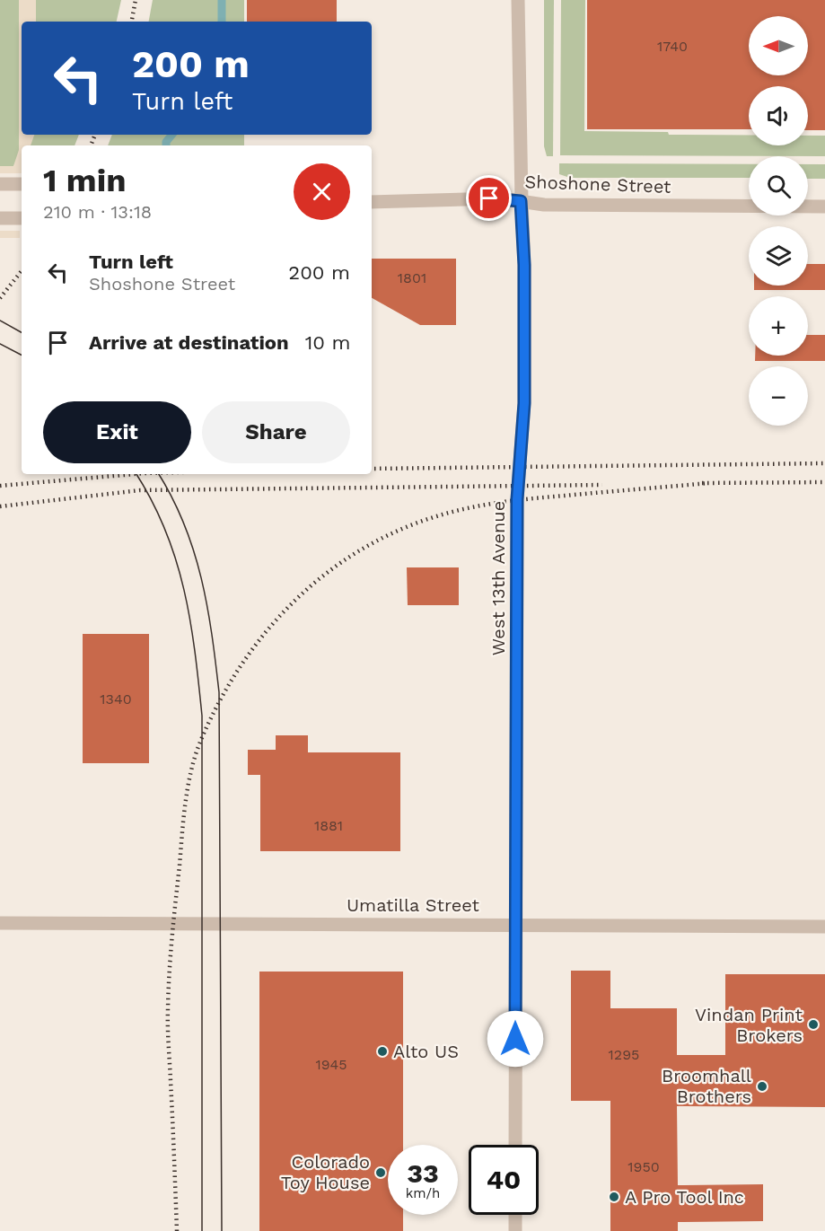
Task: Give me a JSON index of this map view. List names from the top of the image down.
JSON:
{
  "streets": {
    "street": ["Shoshone Street", "West 13th Avenue", "Umatilla Street"]
  },
  "crossings": [
    ["Shoshone Street", "West 13th Avenue"],
    ["West 13th Avenue", "Umatilla Street"]
  ],
  "places": [
    "Vindan Print Brokers",
    "Alto US",
    "Broomhall Brothers",
    "Colorado Toy House",
    "A Pro Tool Inc"
  ],
  "house_numbers": [
    "1740",
    "1801",
    "1340",
    "1881",
    "1295",
    "1945",
    "1950"
  ],
  "north": "left",
  "page": {
    "map_buttons": ["+", "−"],
    "turn": ["200 m", "Turn left"],
    "heading": ["1 min", "210 m · 13:18"],
    "list": [
      {
        "name": "Turn left",
        "note": "Shoshone Street",
        "value": "200 m"
      },
      {
        "name": "Arrive at destination",
        "value": "10 m"
      }
    ],
    "buttons": ["Exit", "Share"],
    "speed": "33 km/h",
    "limit": "40"
  }
}
